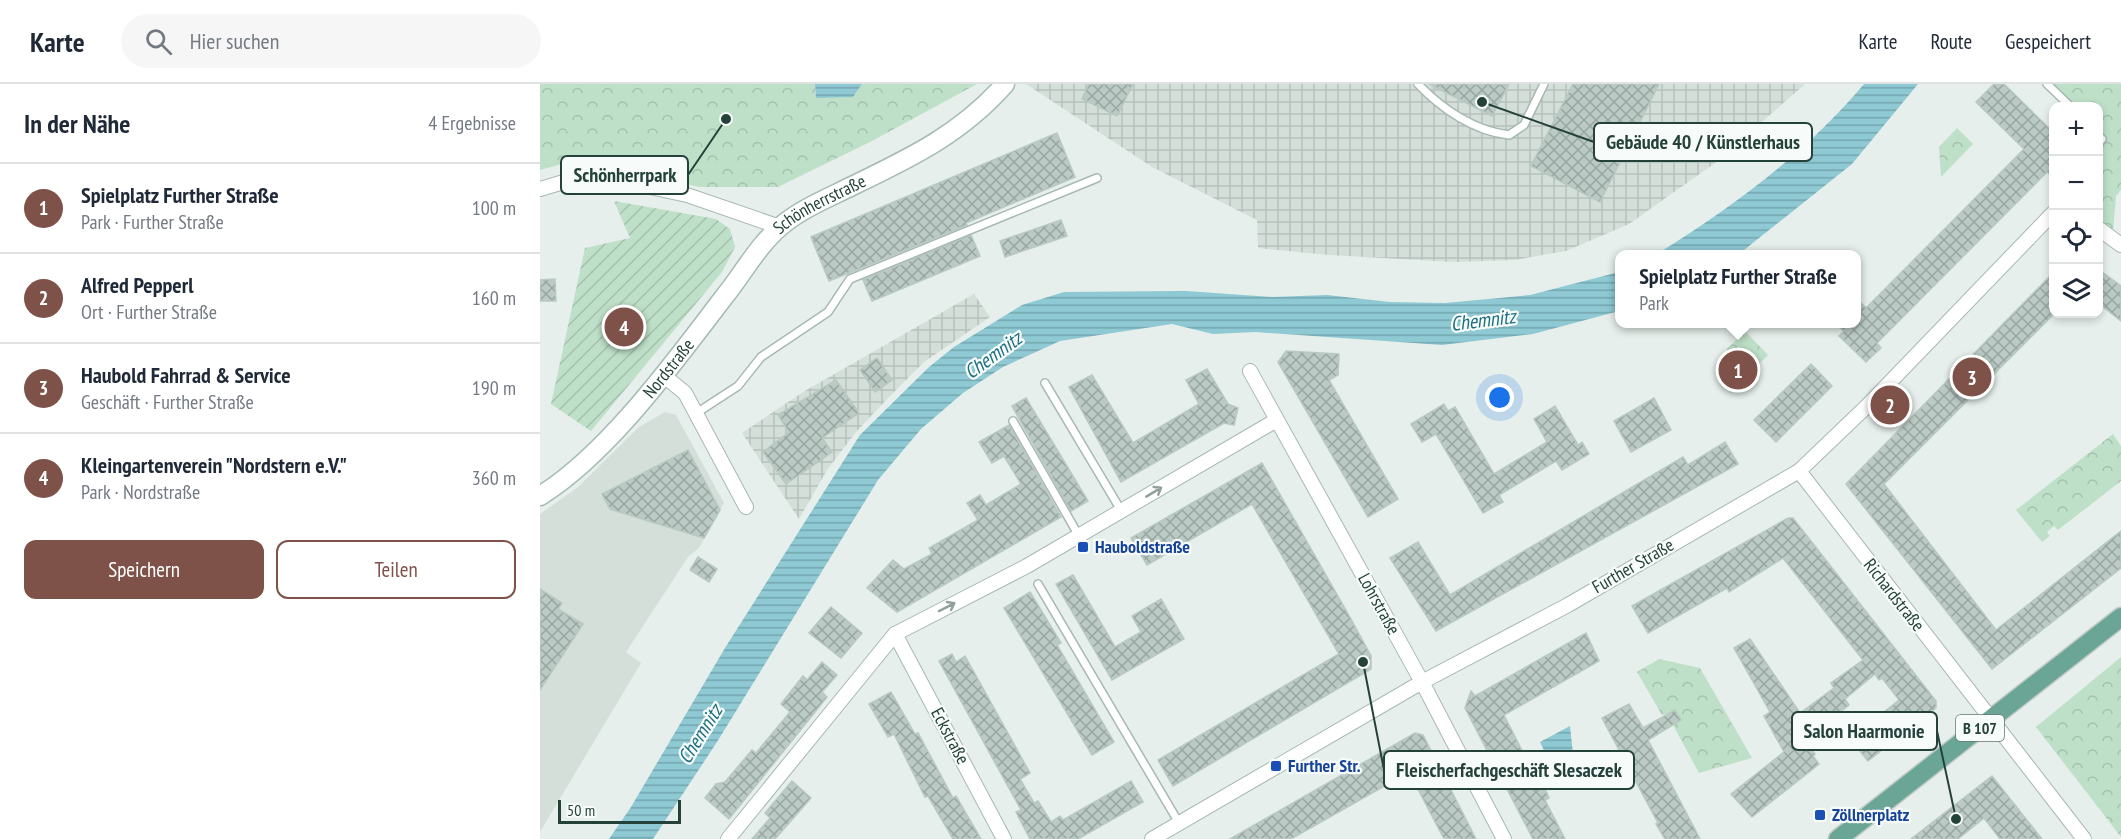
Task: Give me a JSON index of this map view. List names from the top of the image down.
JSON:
{
  "streets": {
    "main road": ["Schönherrstraße", "Nordstraße", "B 107"],
    "street": [
      "Further Straße",
      "Richardstraße",
      "Lohrstraße",
      "Eckstraße"
    ]
  },
  "crossings": [
    ["Schönherrstraße", "Nordstraße"],
    ["Further Straße", "Richardstraße"],
    ["Further Straße", "Lohrstraße"],
    ["Richardstraße", "B 107"]
  ],
  "water": ["Chemnitz"],
  "places": {
    "other": [
      "Gebäude 40 / Künstlerhaus",
      "Schönherrpark",
      "Fleischerfachgeschäft Slesaczek",
      "Salon Haarmonie"
    ],
    "transit": ["Hauboldstraße", "Further Str.", "Zöllnerplatz"]
  },
  "scale_bar": "50 m",
  "page": {
    "header": "Karte",
    "search": "Hier suchen",
    "nav": ["Karte", "Route", "Gespeichert"],
    "heading": ["In der Nähe", "4 Ergebnisse"],
    "map_buttons": ["+", "−"],
    "list": [
      {
        "mark": "1",
        "name": "Spielplatz Further Straße",
        "note": "Park · Further Straße",
        "value": "100 m"
      },
      {
        "mark": "2",
        "name": "Alfred Pepperl",
        "note": "Ort · Further Straße",
        "value": "160 m"
      },
      {
        "mark": "3",
        "name": "Haubold Fahrrad & Service",
        "note": "Geschäft · Further Straße",
        "value": "190 m"
      },
      {
        "mark": "4",
        "name": "Kleingartenverein \"Nordstern e.V.\"",
        "note": "Park · Nordstraße",
        "value": "360 m"
      }
    ],
    "popup": ["Spielplatz Further Straße", "Park"],
    "pins": [
      "4",
      "1",
      "3",
      "2"
    ],
    "buttons": ["Speichern", "Teilen"],
    "scale": "50 m"
  }
}
